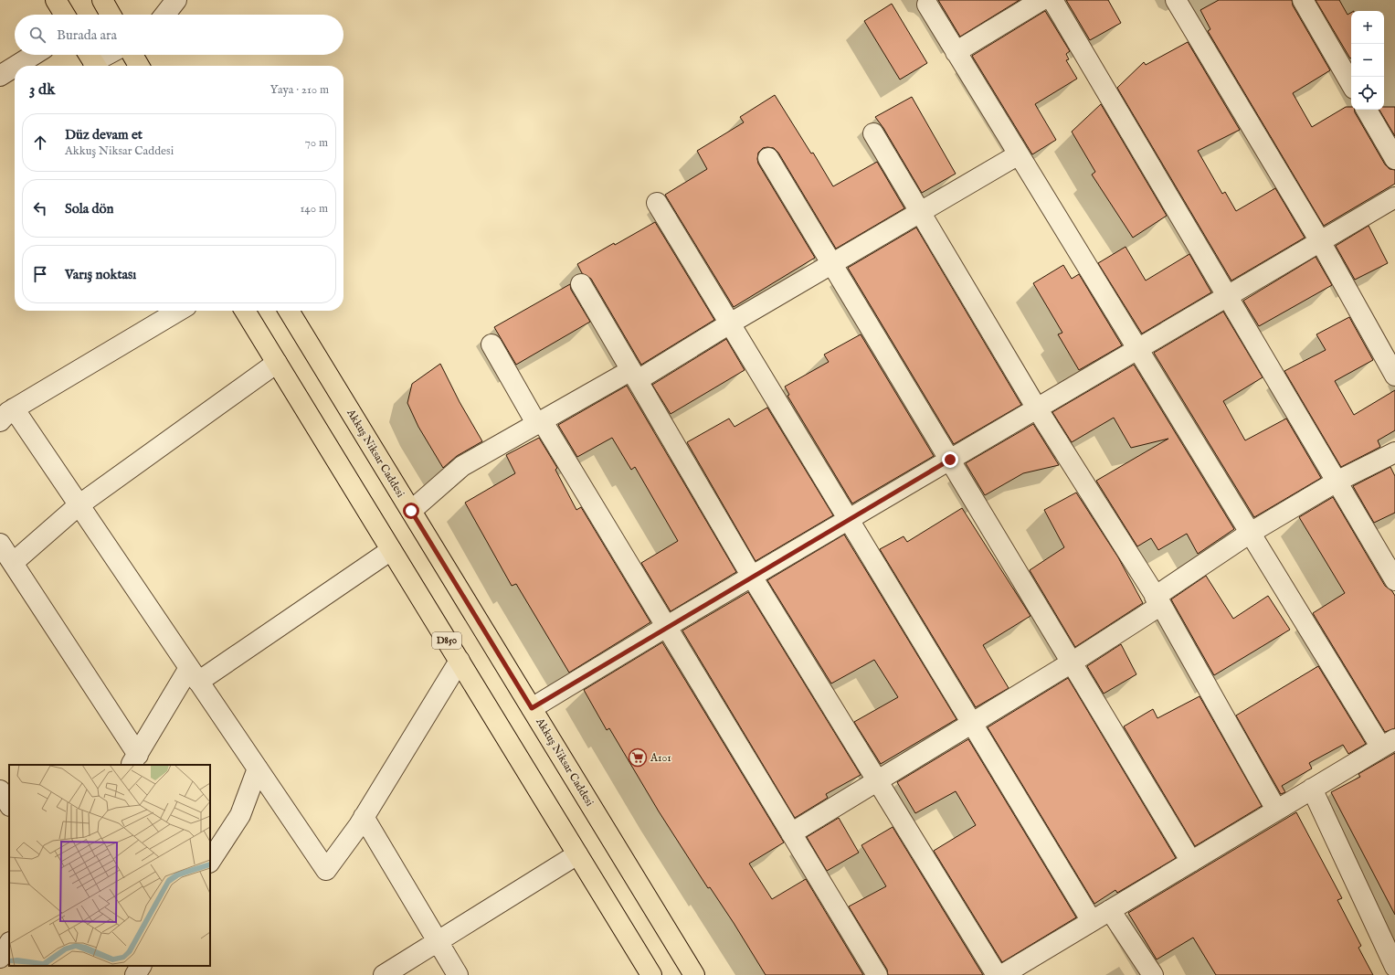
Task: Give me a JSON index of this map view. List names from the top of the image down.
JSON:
{
  "streets": {
    "main road": ["Akkuş Niksar Caddesi", "D850"]
  },
  "places": {
    "supermarket": ["A101"]
  },
  "page": {
    "map_buttons": ["+", "−"],
    "search": "Burada ara",
    "heading": ["3 dk", "Yaya · 210 m"],
    "list": [
      ["Düz devam et", "Akkuş Niksar Caddesi", "70 m"],
      ["Sola dön", "140 m"],
      "Varış noktası"
    ]
  }
}
